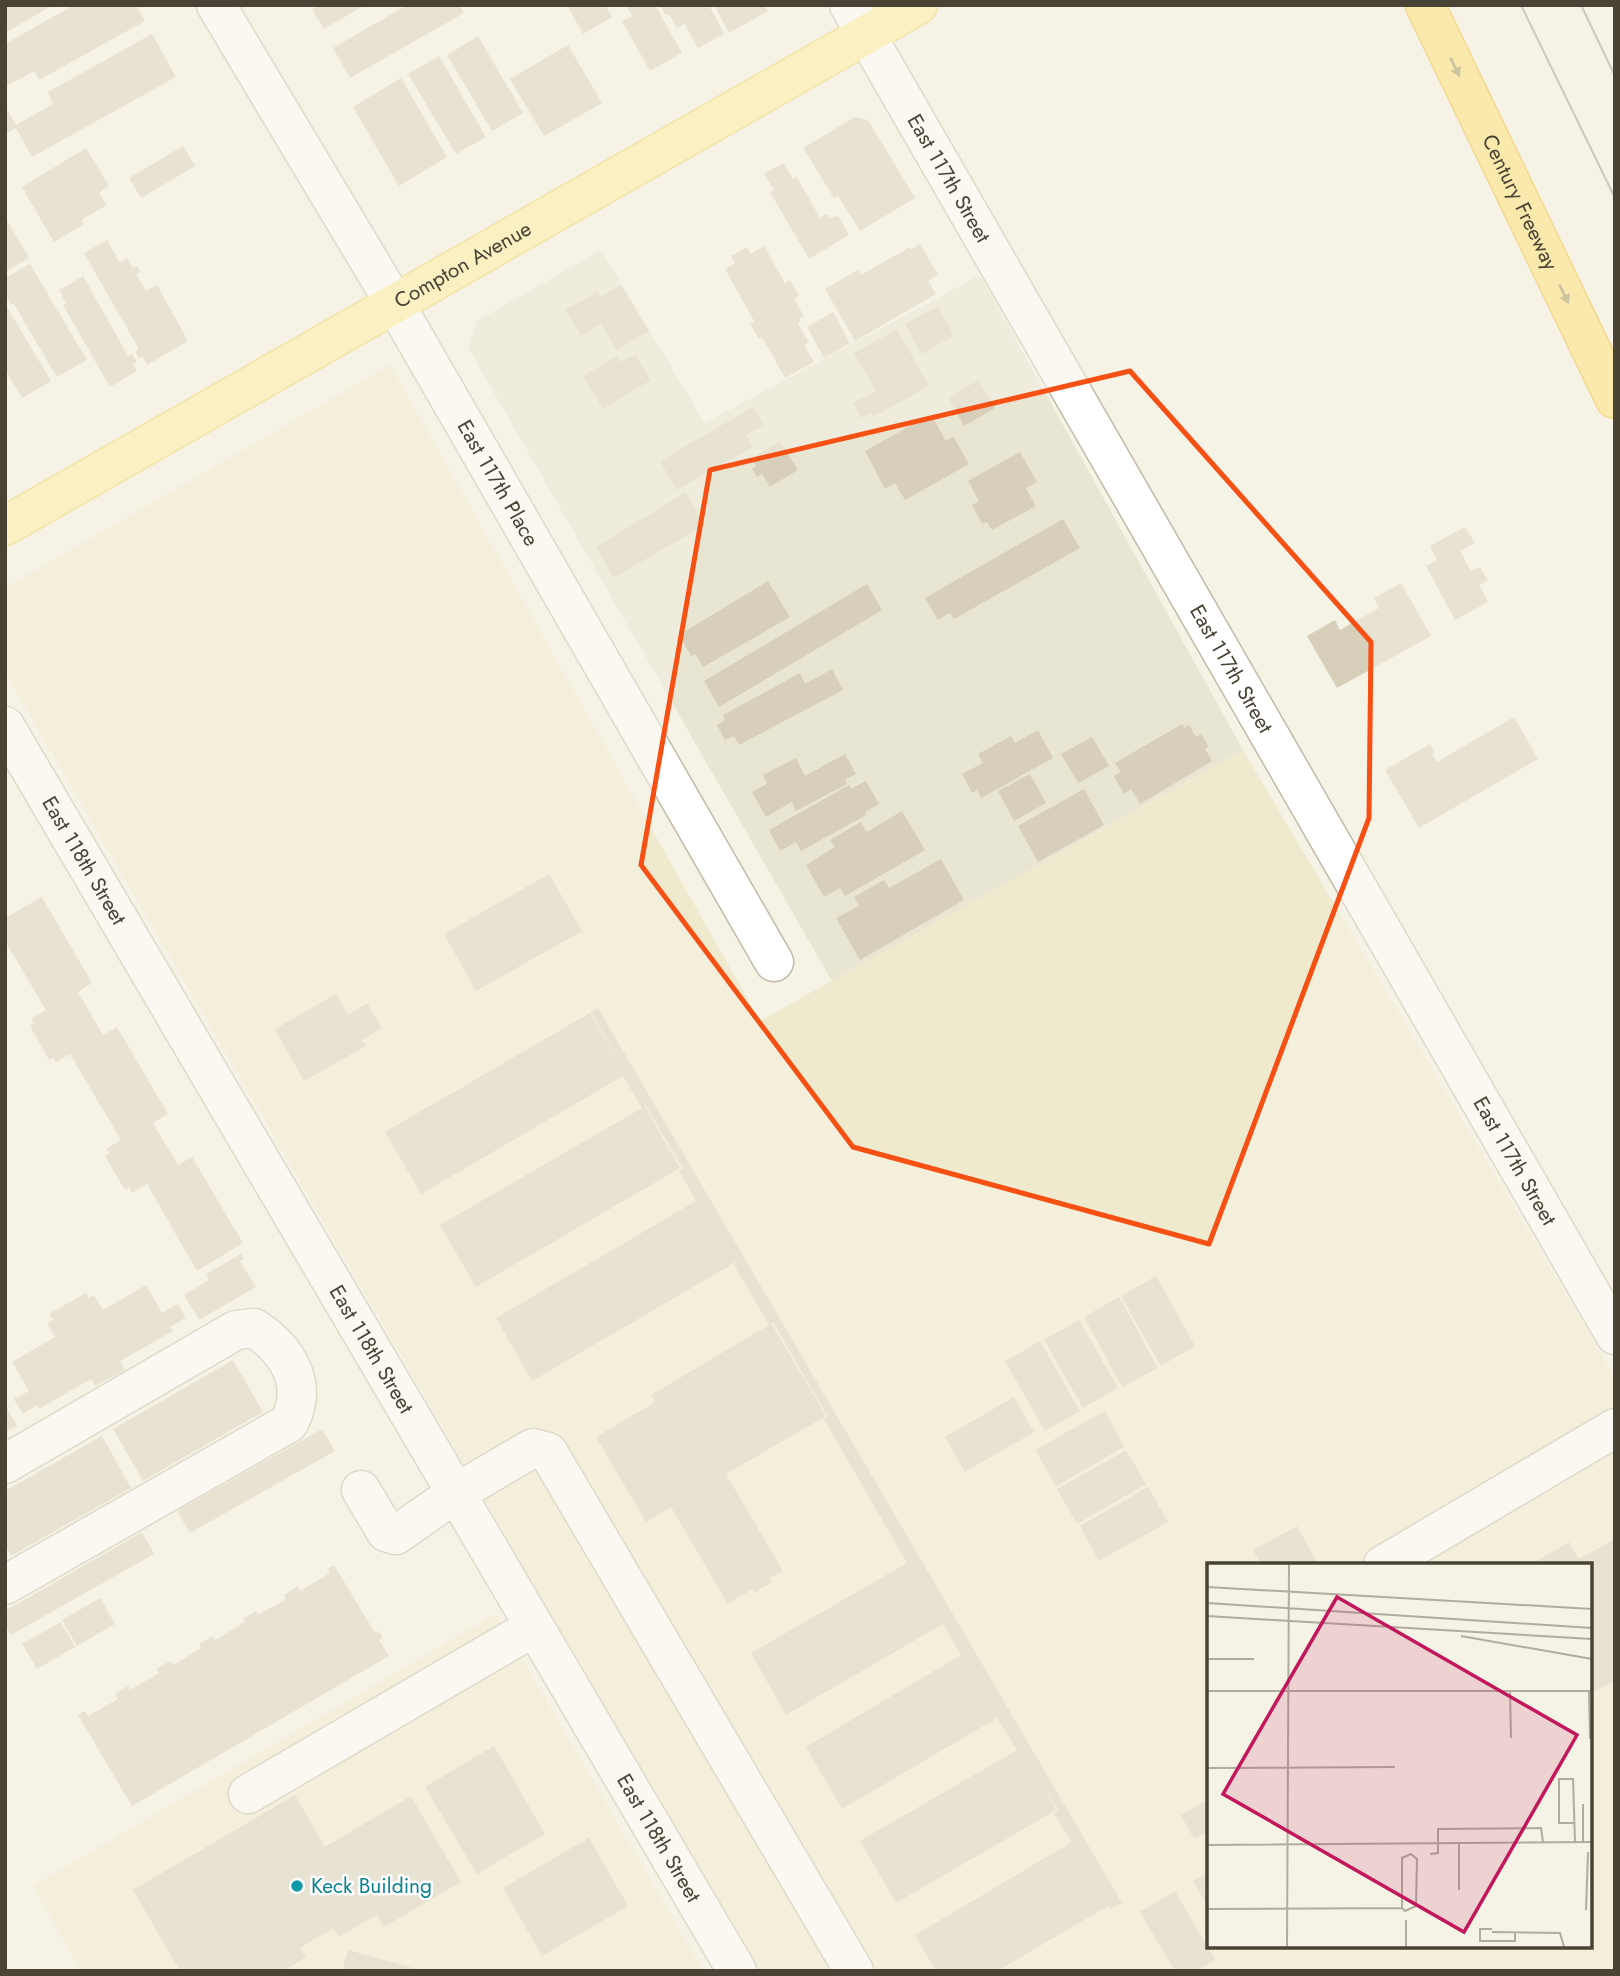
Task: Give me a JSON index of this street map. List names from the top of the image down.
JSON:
{
  "streets": {
    "highway": ["Century Freeway"],
    "main road": ["Compton Avenue"],
    "street": ["East 117th Street", "East 117th Place", "East 118th Street"]
  },
  "crossings": [
    ["East 117th Street", "Compton Avenue"],
    ["Compton Avenue", "East 117th Place"]
  ],
  "one_way": ["Century Freeway"],
  "places": ["Keck Building"]
}
